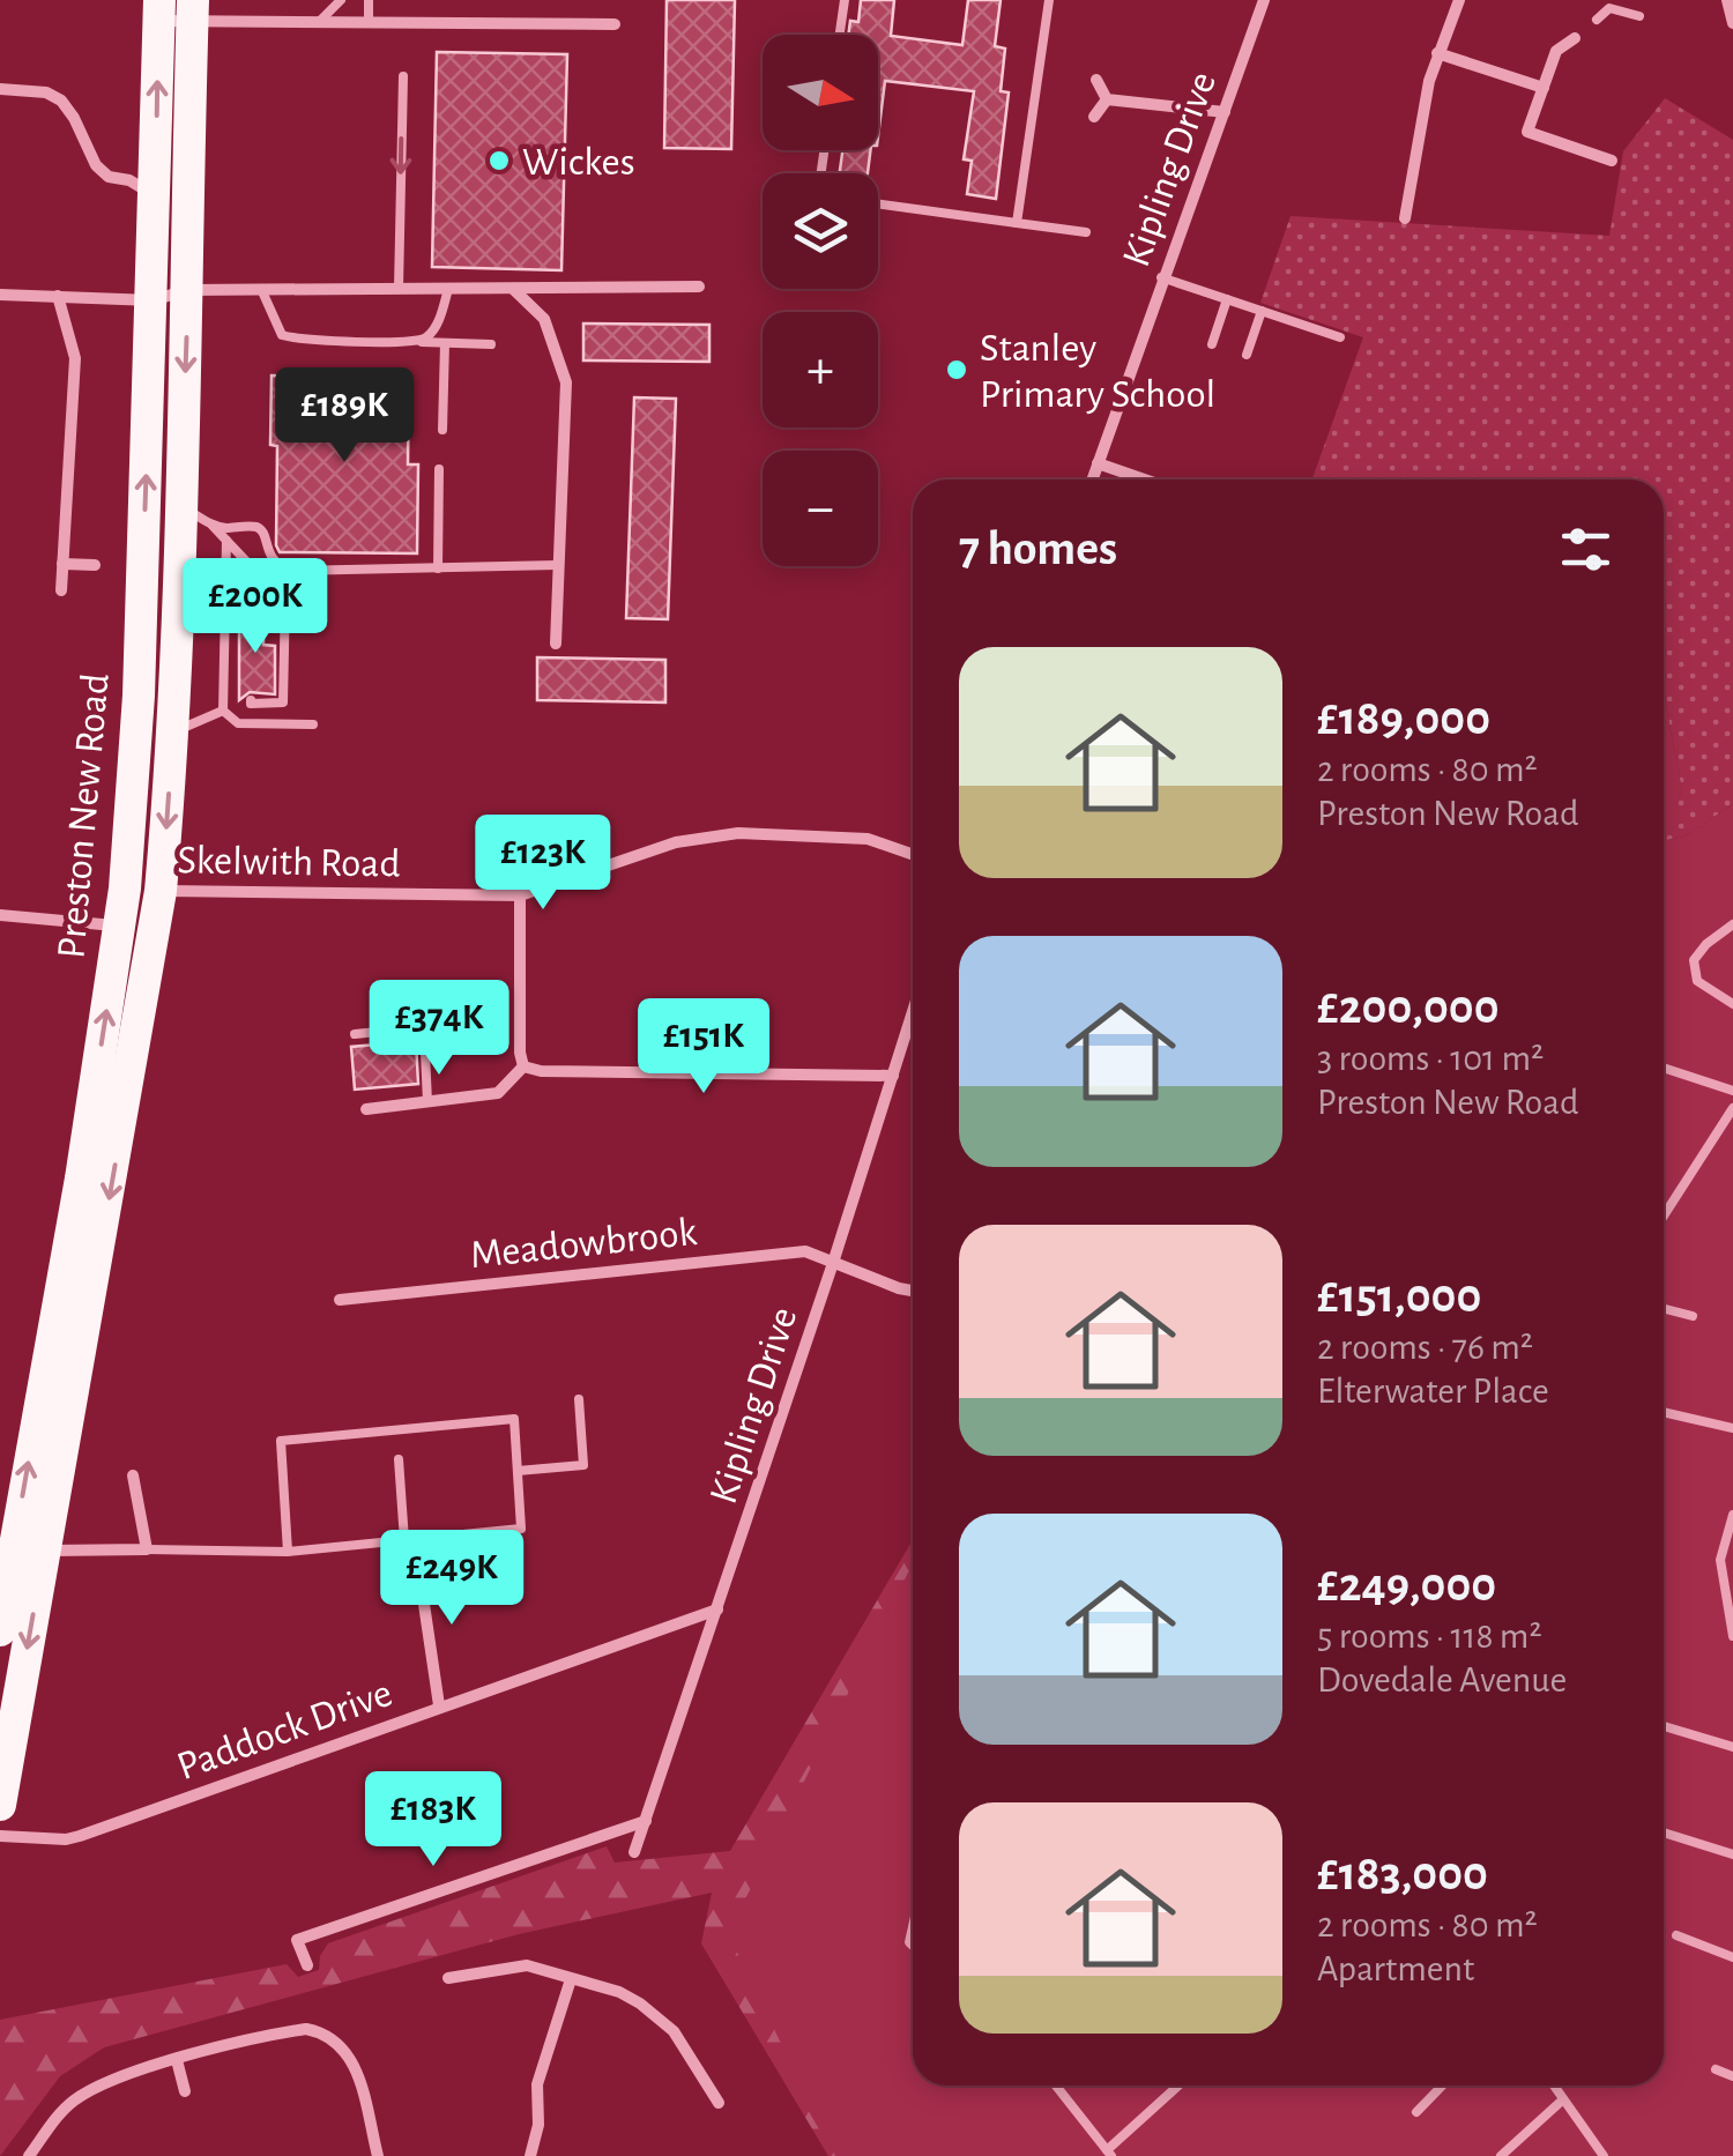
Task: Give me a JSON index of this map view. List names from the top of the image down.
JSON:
{
  "streets": {
    "highway": ["Preston New Road"],
    "street": [
      "Kipling Drive",
      "Skelwith Road",
      "Meadowbrook",
      "Paddock Drive"
    ]
  },
  "crossings": [
    ["Kipling Drive", "Meadowbrook"],
    ["Kipling Drive", "Paddock Drive"],
    ["Preston New Road", "Skelwith Road"]
  ],
  "places": ["Wickes", "Stanley Primary School"],
  "north": "right",
  "page": {
    "map_buttons": ["+", "−"],
    "price": [
      "£189K",
      "£200K",
      "£123K",
      "£374K",
      "£151K",
      "£249K",
      "£183K"
    ],
    "heading": "7 homes",
    "list": [
      {
        "name": "£189,000",
        "note": "2 rooms · 80 m² · Preston New Road"
      },
      {
        "name": "£200,000",
        "note": "3 rooms · 101 m² · Preston New Road"
      },
      {
        "name": "£151,000",
        "note": "2 rooms · 76 m² · Elterwater Place"
      },
      {
        "name": "£249,000",
        "note": "5 rooms · 118 m² · Dovedale Avenue"
      },
      {
        "name": "£183,000",
        "note": "2 rooms · 80 m² · Apartment"
      }
    ]
  }
}
